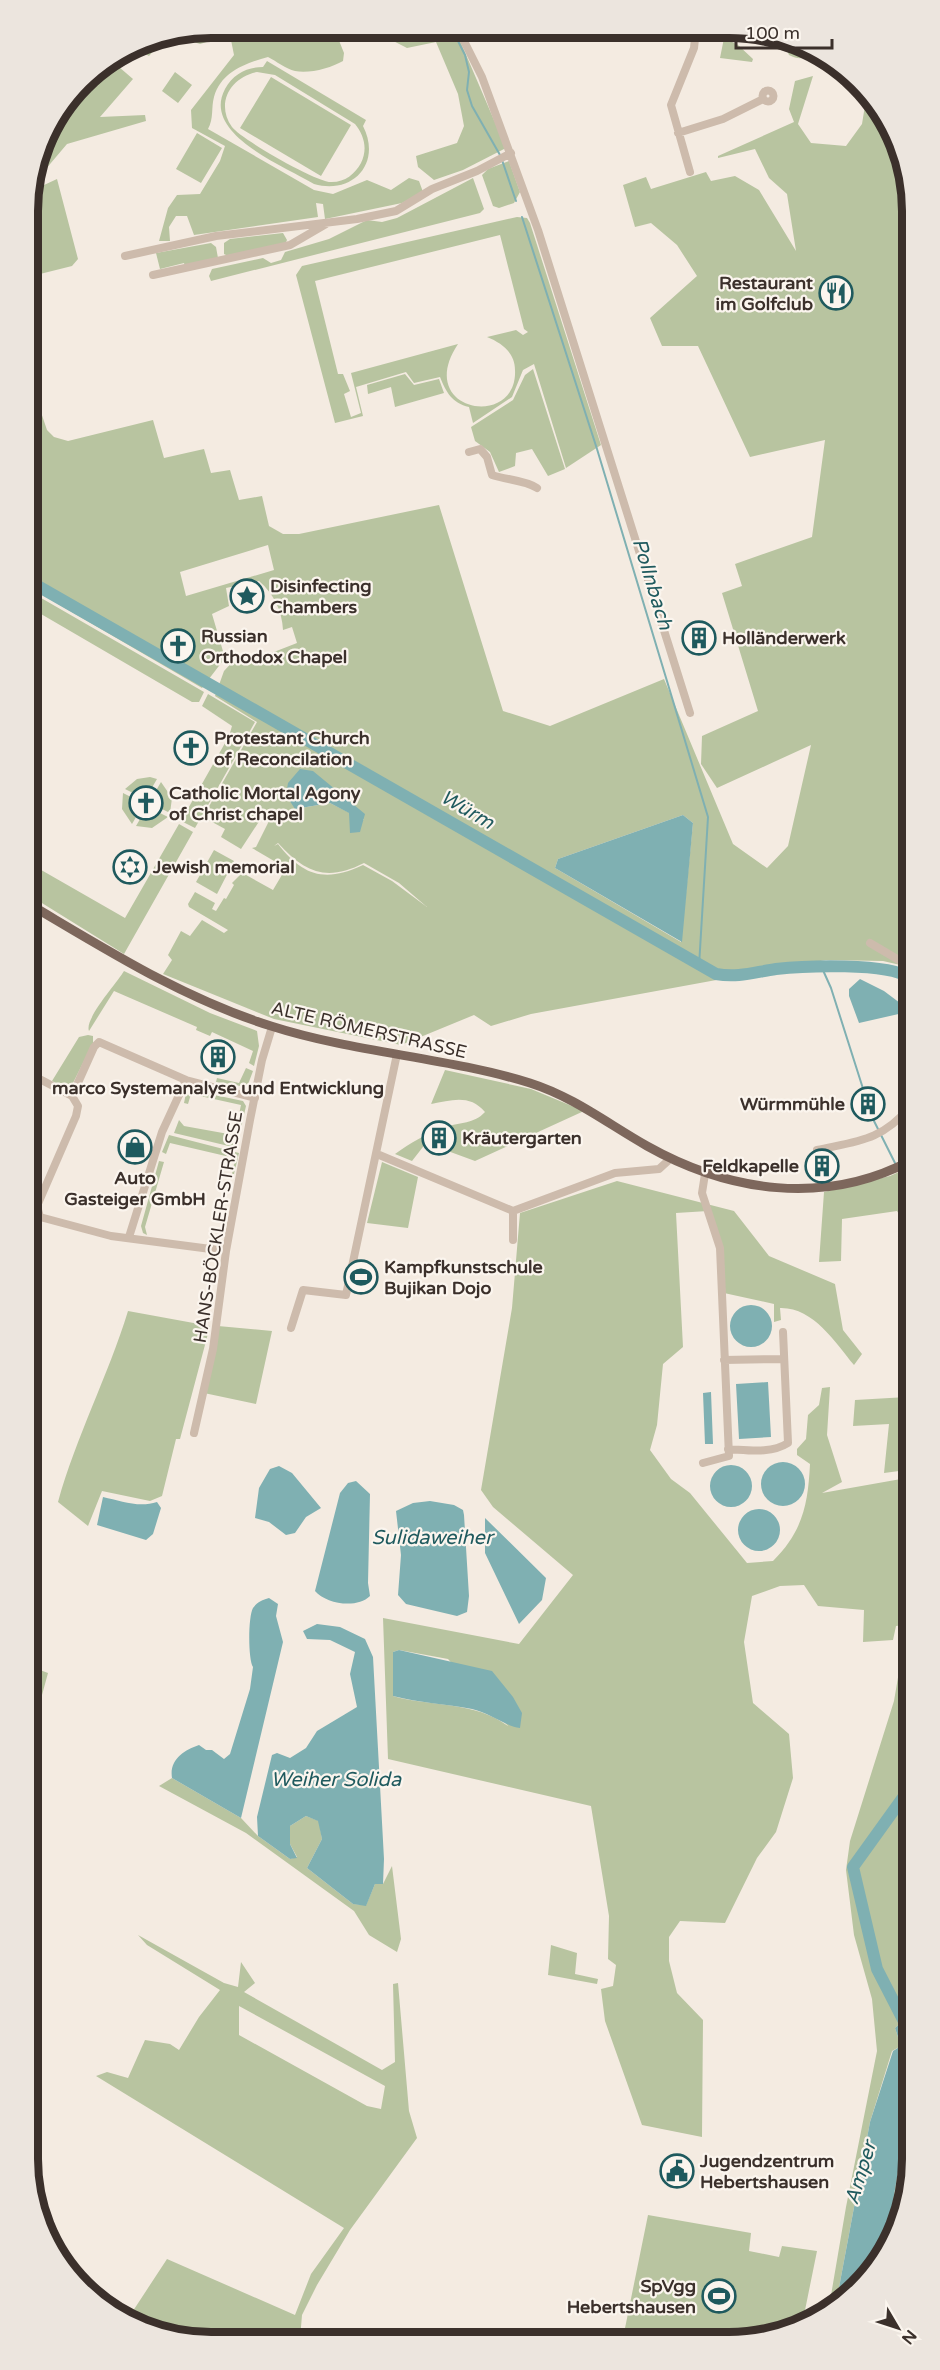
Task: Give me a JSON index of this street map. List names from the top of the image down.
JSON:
{
  "streets": {
    "main road": ["ALTE RÖMERSTRASSE"],
    "street": ["HANS-BÖCKLER-STRASSE"]
  },
  "crossings": [
    ["ALTE RÖMERSTRASSE", "HANS-BÖCKLER-STRASSE"]
  ],
  "water": [
    "Pollnbach",
    "Würm",
    "Sulidaweiher",
    "Weiher Solida",
    "Amper"
  ],
  "places": {
    "restaurant": ["Restaurant im Golfclub"],
    "place": ["Disinfecting Chambers"],
    "building": [
      "Holländerwerk",
      "marco Systemanalyse und Entwicklung",
      "Würmmühle",
      "Kräutergarten",
      "Feldkapelle"
    ],
    "church": ["Russian Orthodox Chapel", "Protestant Church of Reconcilation", "Catholic Mortal Agony of Christ chapel"],
    "synagogue": ["Jewish memorial"],
    "shop": ["Auto Gasteiger GmbH"],
    "sports": ["Kampfkunstschule Bujikan Dojo", "SpVgg Hebertshausen"],
    "public building": ["Jugendzentrum Hebertshausen"]
  },
  "scale_bar": "100 m",
  "north": "bottom right"
}
